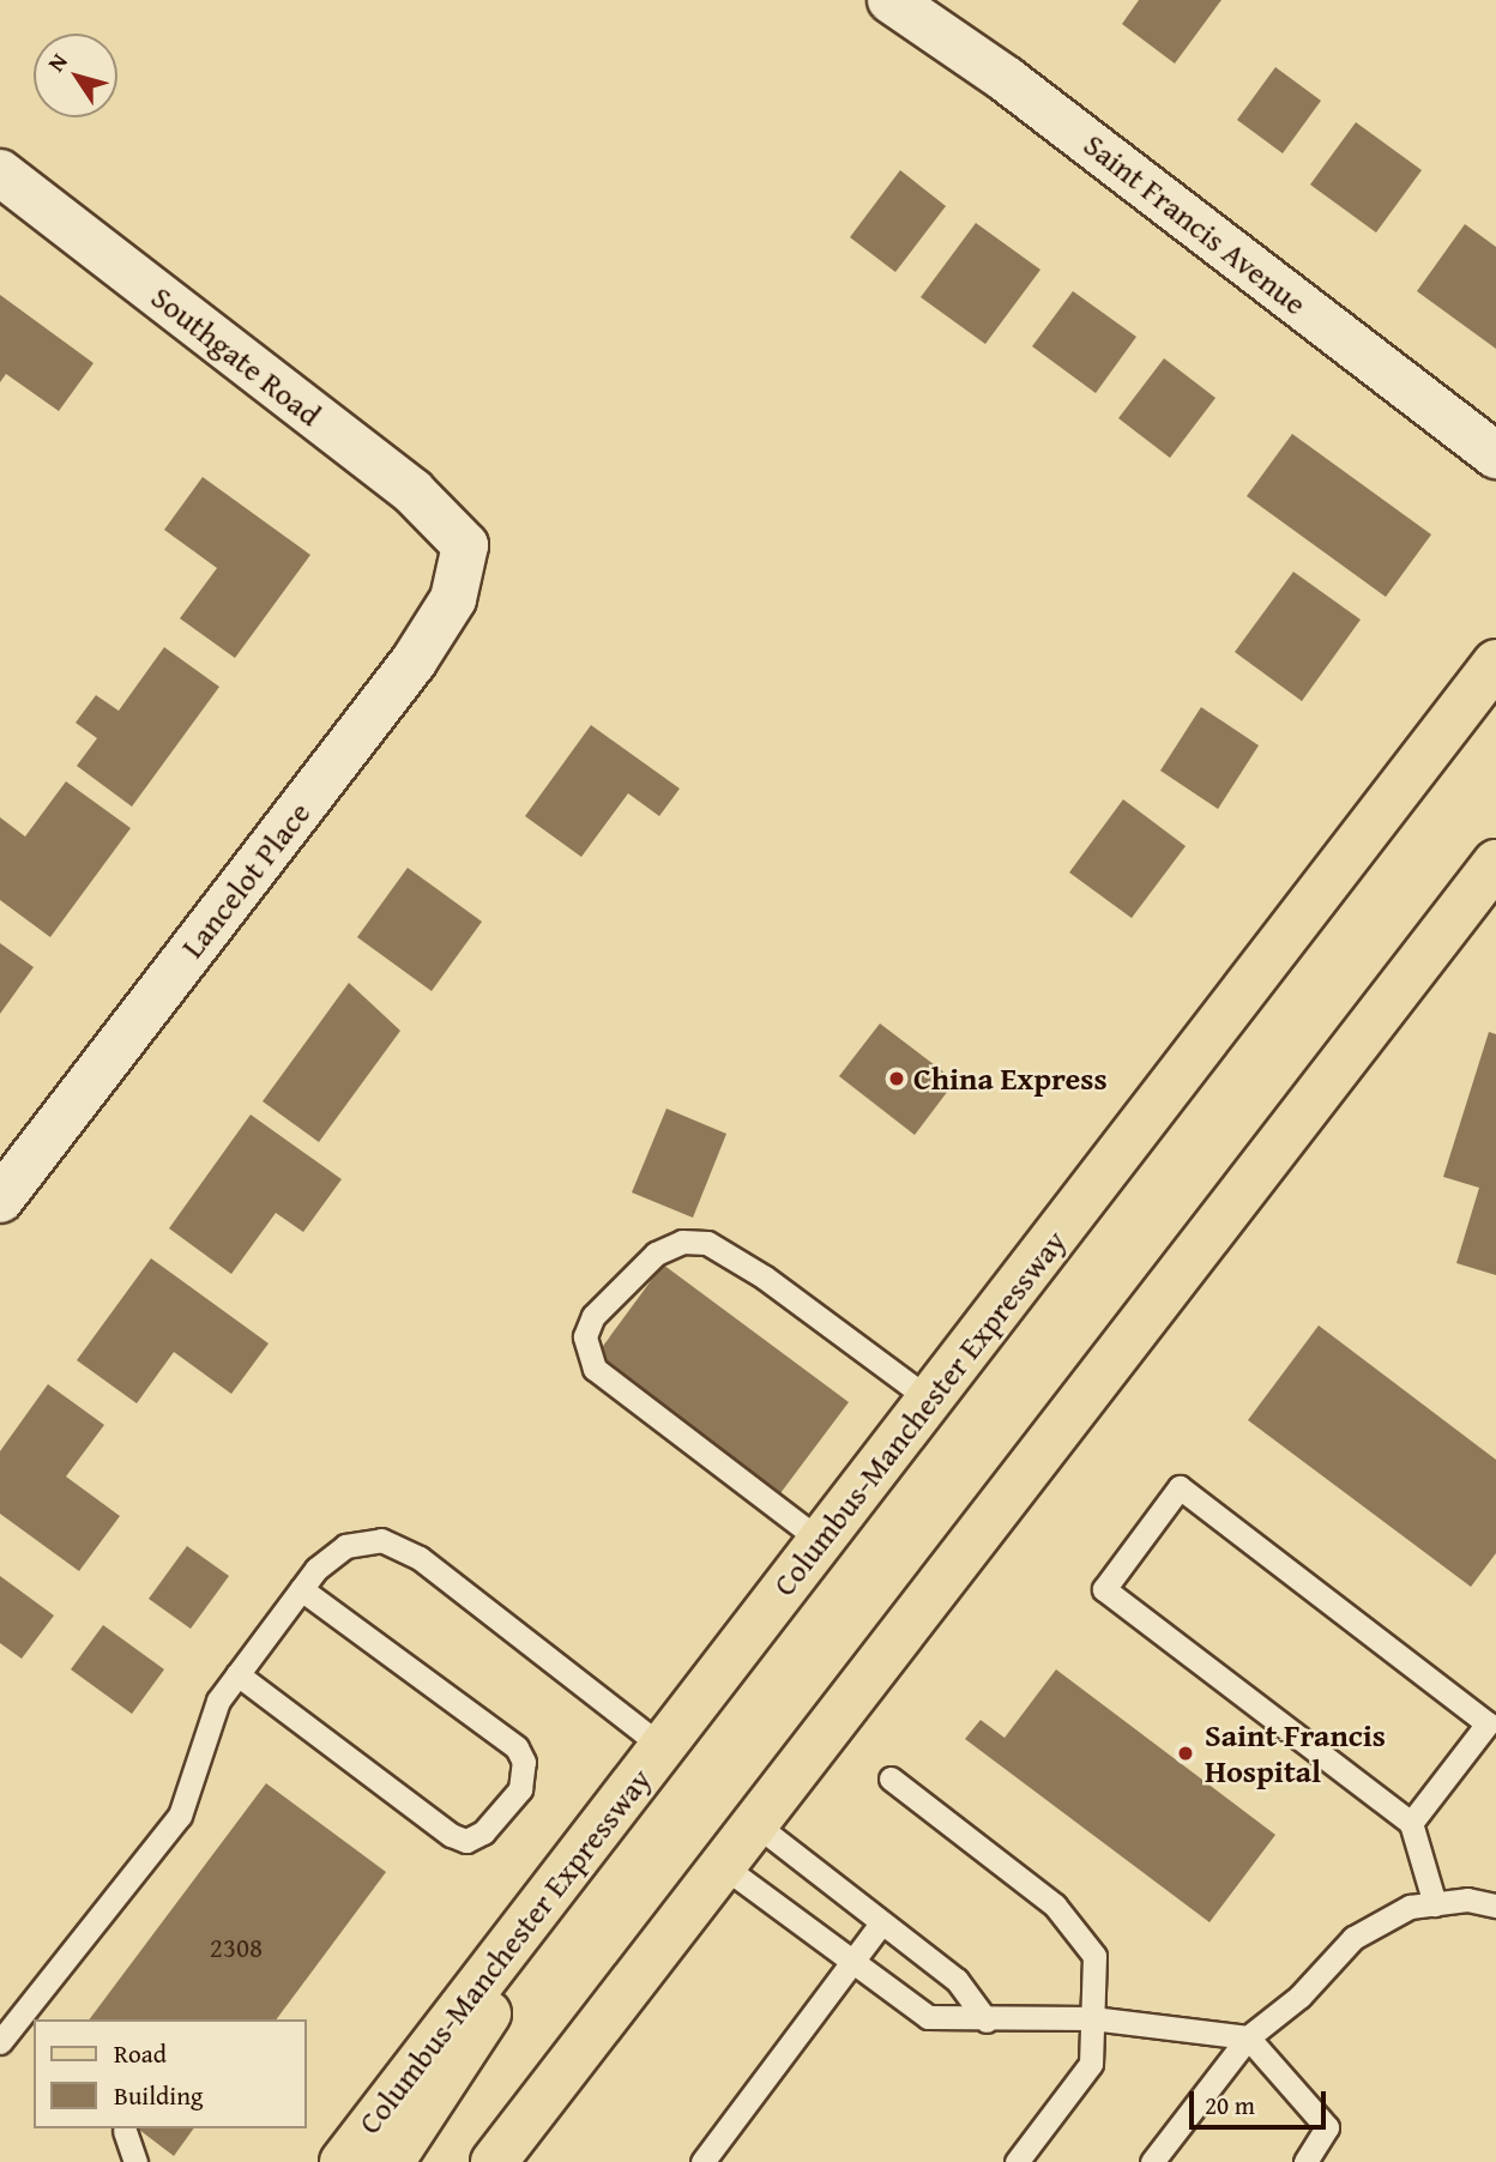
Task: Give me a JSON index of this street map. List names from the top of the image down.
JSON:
{
  "streets": {
    "main road": ["Columbus-Manchester Expressway"],
    "street": ["Saint Francis Avenue", "Southgate Road", "Lancelot Place"]
  },
  "crossings": [
    ["Southgate Road", "Lancelot Place"]
  ],
  "places": ["China Express", "Saint Francis Hospital"],
  "house_numbers": ["2308"],
  "legend": ["Road", "Building"],
  "scale_bar": "20 m",
  "north": "top left"
}
